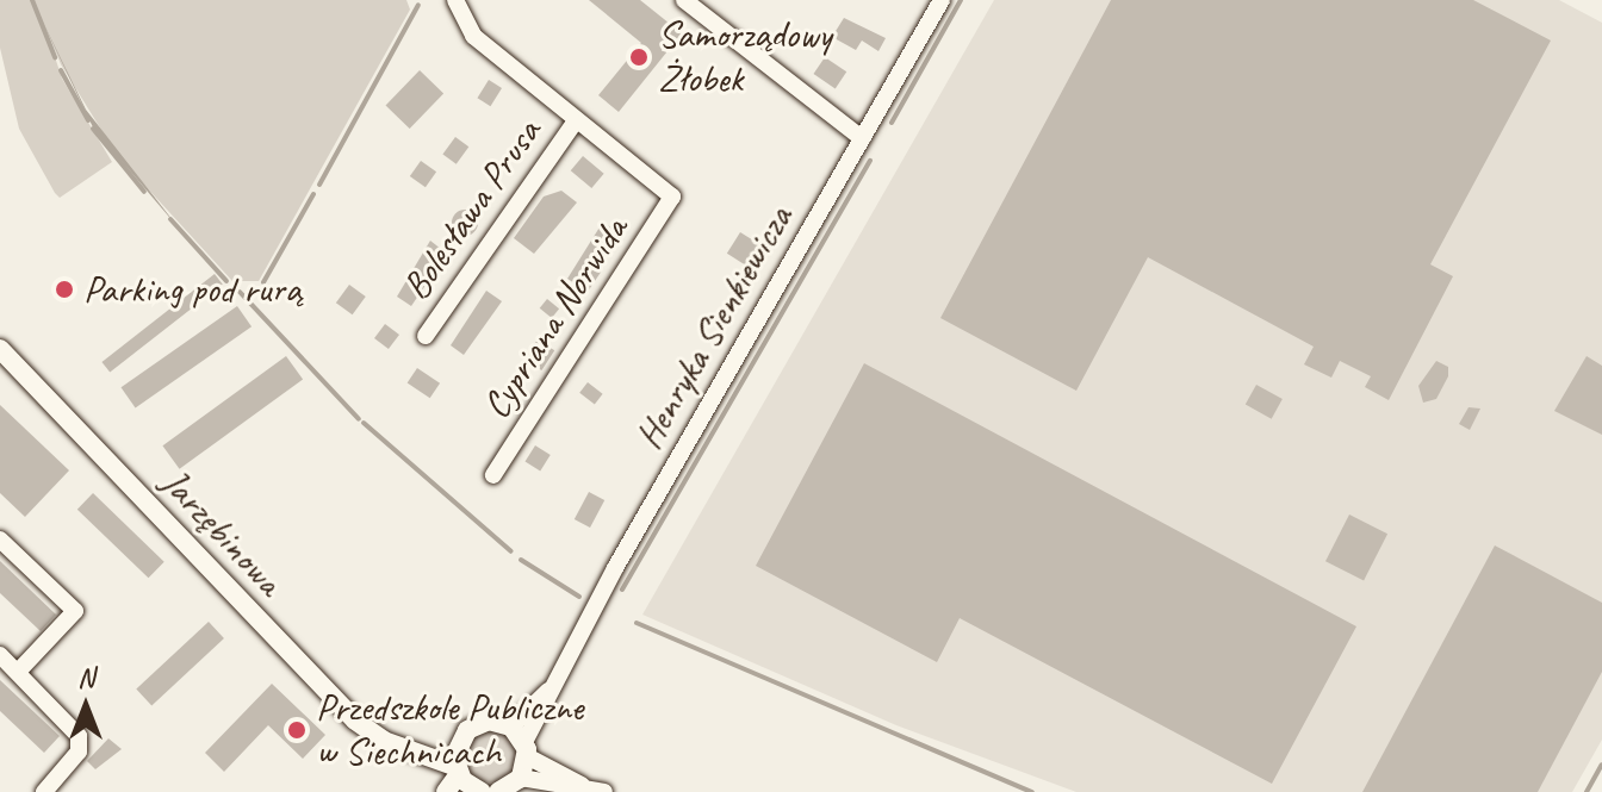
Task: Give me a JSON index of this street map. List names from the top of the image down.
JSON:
{
  "streets": {
    "street": [
      "Bolesława Prusa",
      "Cypriana Norwida",
      "Henryka Sienkiewicza",
      "Jarzębinowa"
    ]
  },
  "crossings": [
    ["Bolesława Prusa", "Cypriana Norwida"]
  ],
  "places": ["Samorządowy Żłobek", "Parking pod rurą", "Przedszkole Publiczne w Siechnicach"],
  "north": "top"
}
